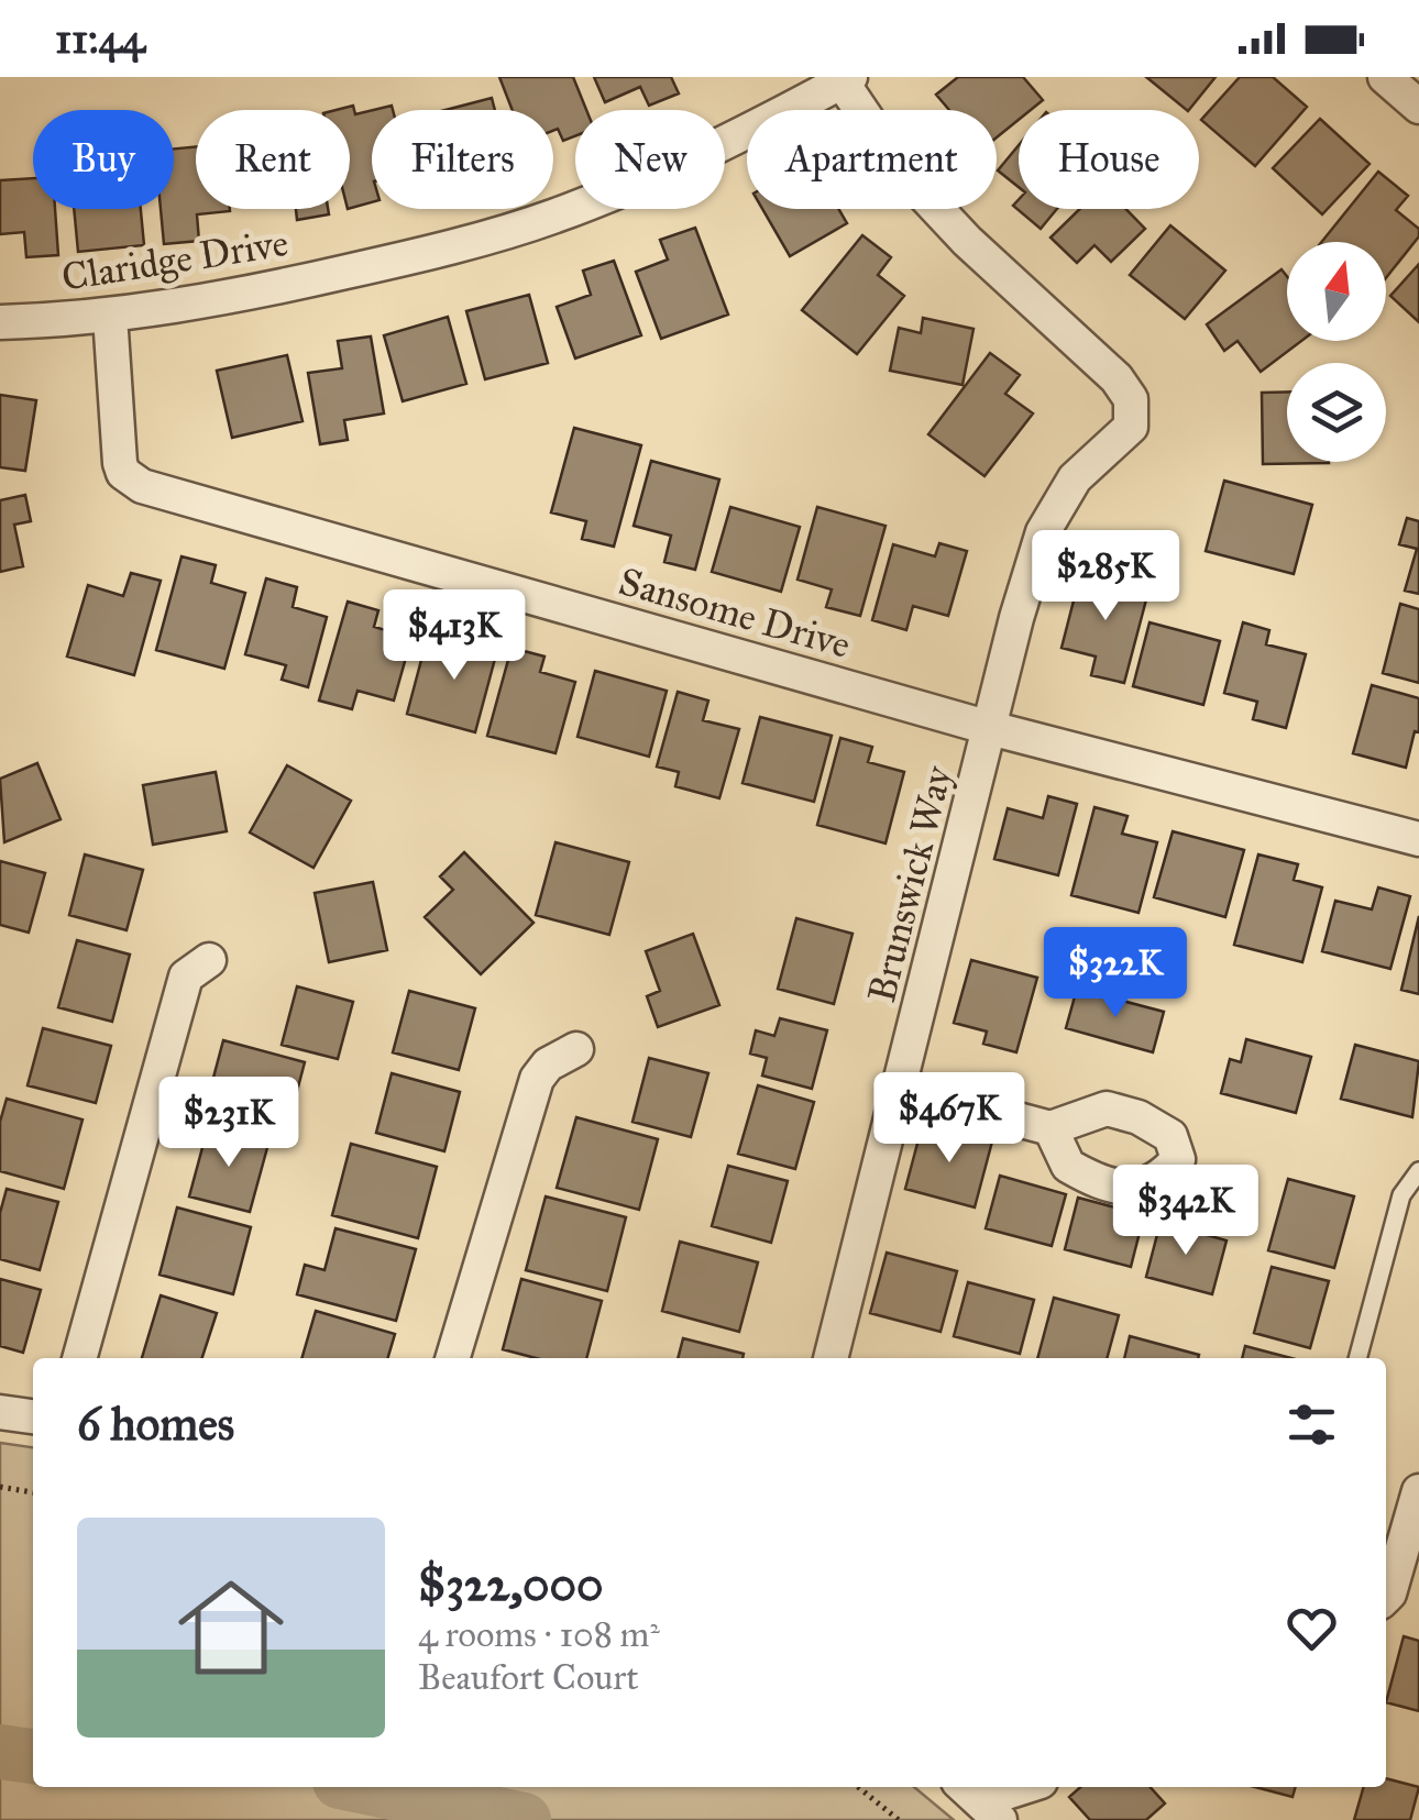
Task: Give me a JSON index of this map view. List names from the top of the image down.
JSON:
{
  "streets": {
    "street": ["Claridge Drive", "Sansome Drive", "Brunswick Way"]
  },
  "crossings": [
    ["Claridge Drive", "Sansome Drive"],
    ["Claridge Drive", "Brunswick Way"],
    ["Sansome Drive", "Brunswick Way"]
  ],
  "north": "top",
  "page": {
    "status": "11:44",
    "chip": [
      "Buy",
      "Rent",
      "Filters",
      "New",
      "Apartment",
      "House"
    ],
    "price": [
      "$285K",
      "$413K",
      "$322K",
      "$467K",
      "$231K",
      "$342K"
    ],
    "heading": "6 homes",
    "list": [
      {
        "name": "$322,000",
        "note": "4 rooms · 108 m² · Beaufort Court"
      }
    ]
  }
}
